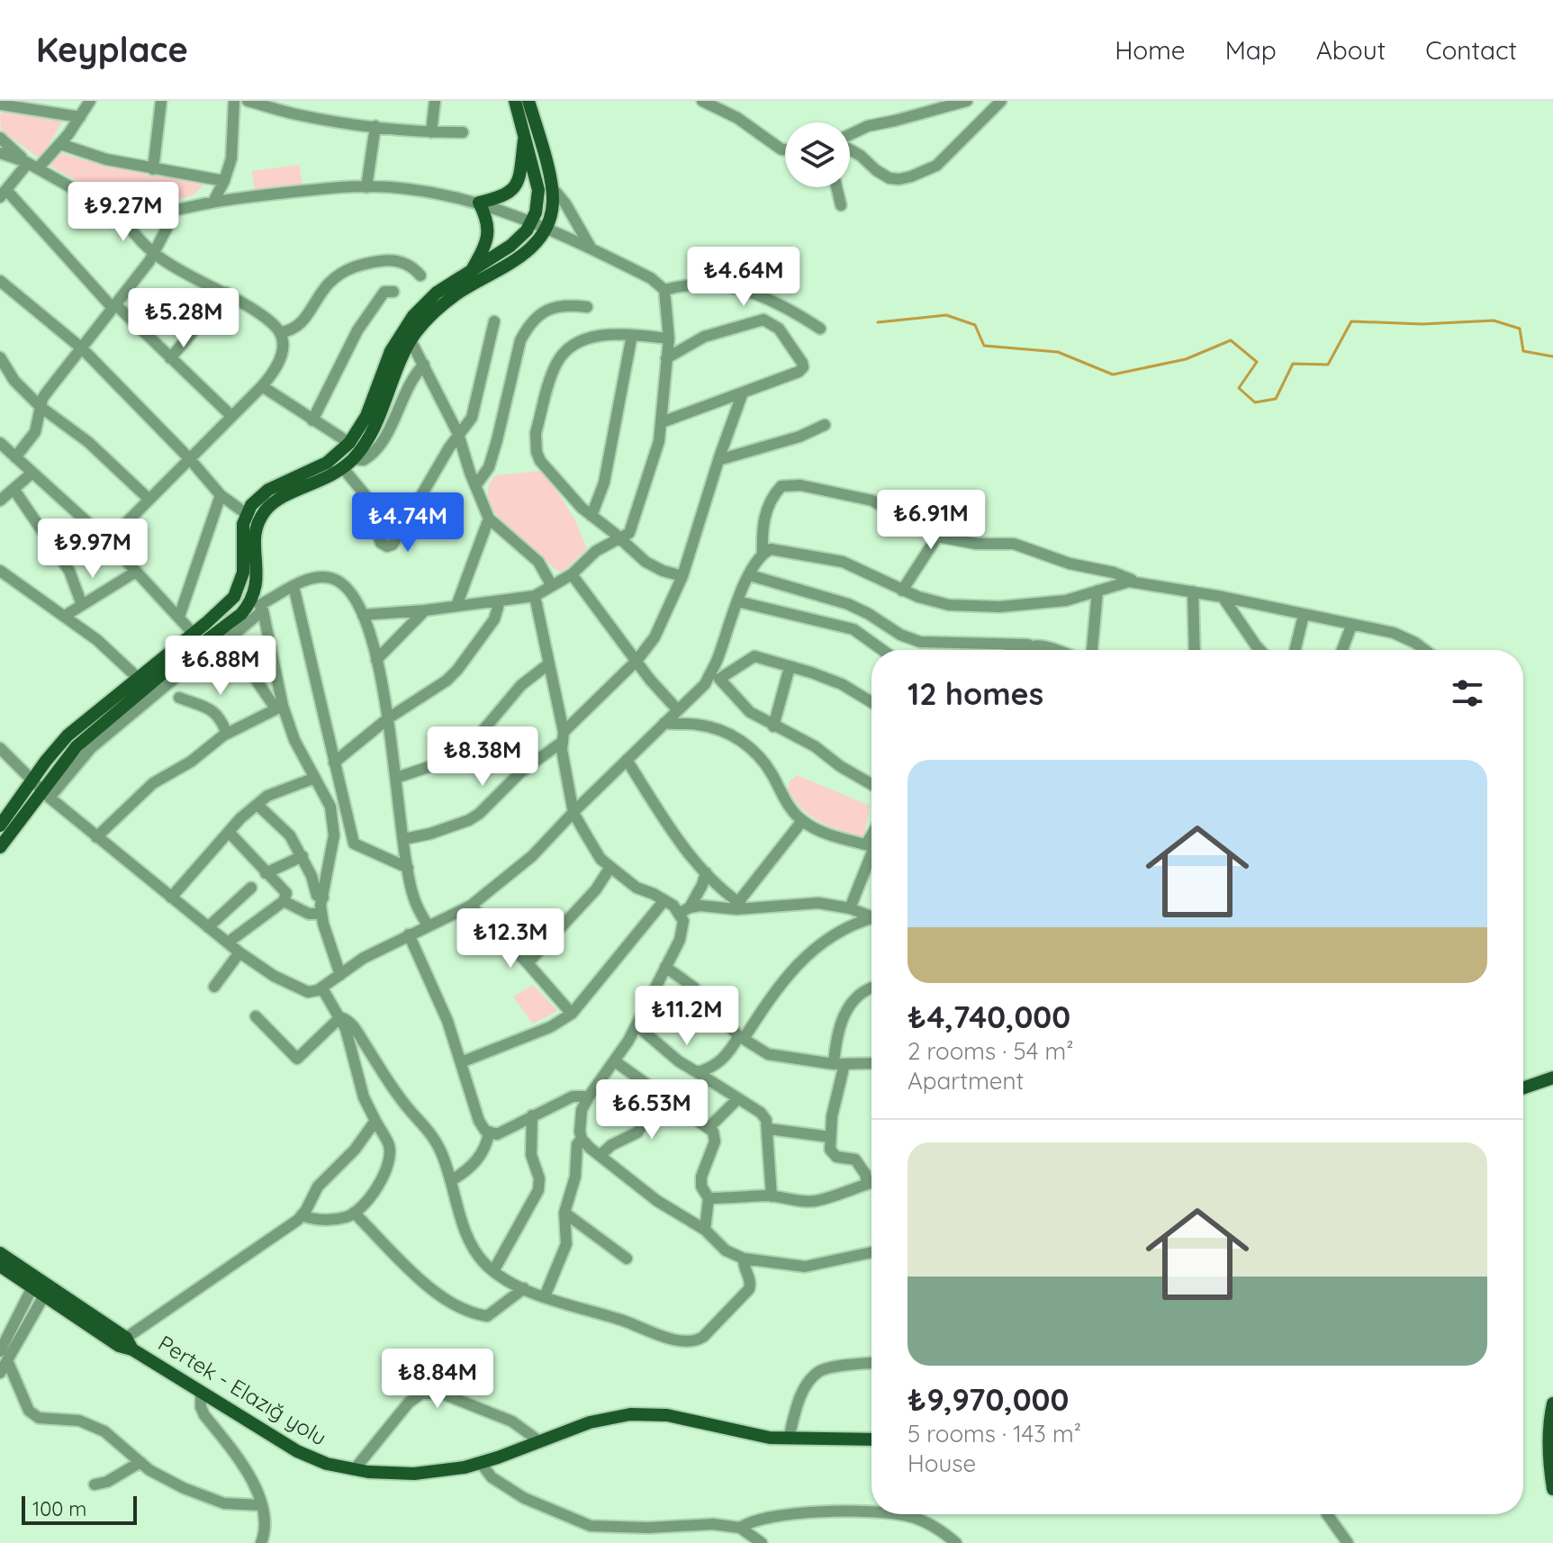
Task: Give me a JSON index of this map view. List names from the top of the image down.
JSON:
{
  "streets": {
    "main road": ["Pertek - Elazığ yolu"]
  },
  "scale_bar": "100 m",
  "page": {
    "header": "Keyplace",
    "nav": [
      "Home",
      "Map",
      "About",
      "Contact"
    ],
    "price": [
      "₺9.27M",
      "₺4.64M",
      "₺5.28M",
      "₺6.91M",
      "₺4.74M",
      "₺9.97M",
      "₺6.88M",
      "₺8.38M",
      "₺12.3M",
      "₺11.2M",
      "₺6.53M",
      "₺8.84M"
    ],
    "heading": "12 homes",
    "list": [
      {
        "name": "₺4,740,000",
        "note": "2 rooms · 54 m² · Apartment"
      },
      {
        "name": "₺9,970,000",
        "note": "5 rooms · 143 m² · House"
      }
    ],
    "scale": "100 m"
  }
}
